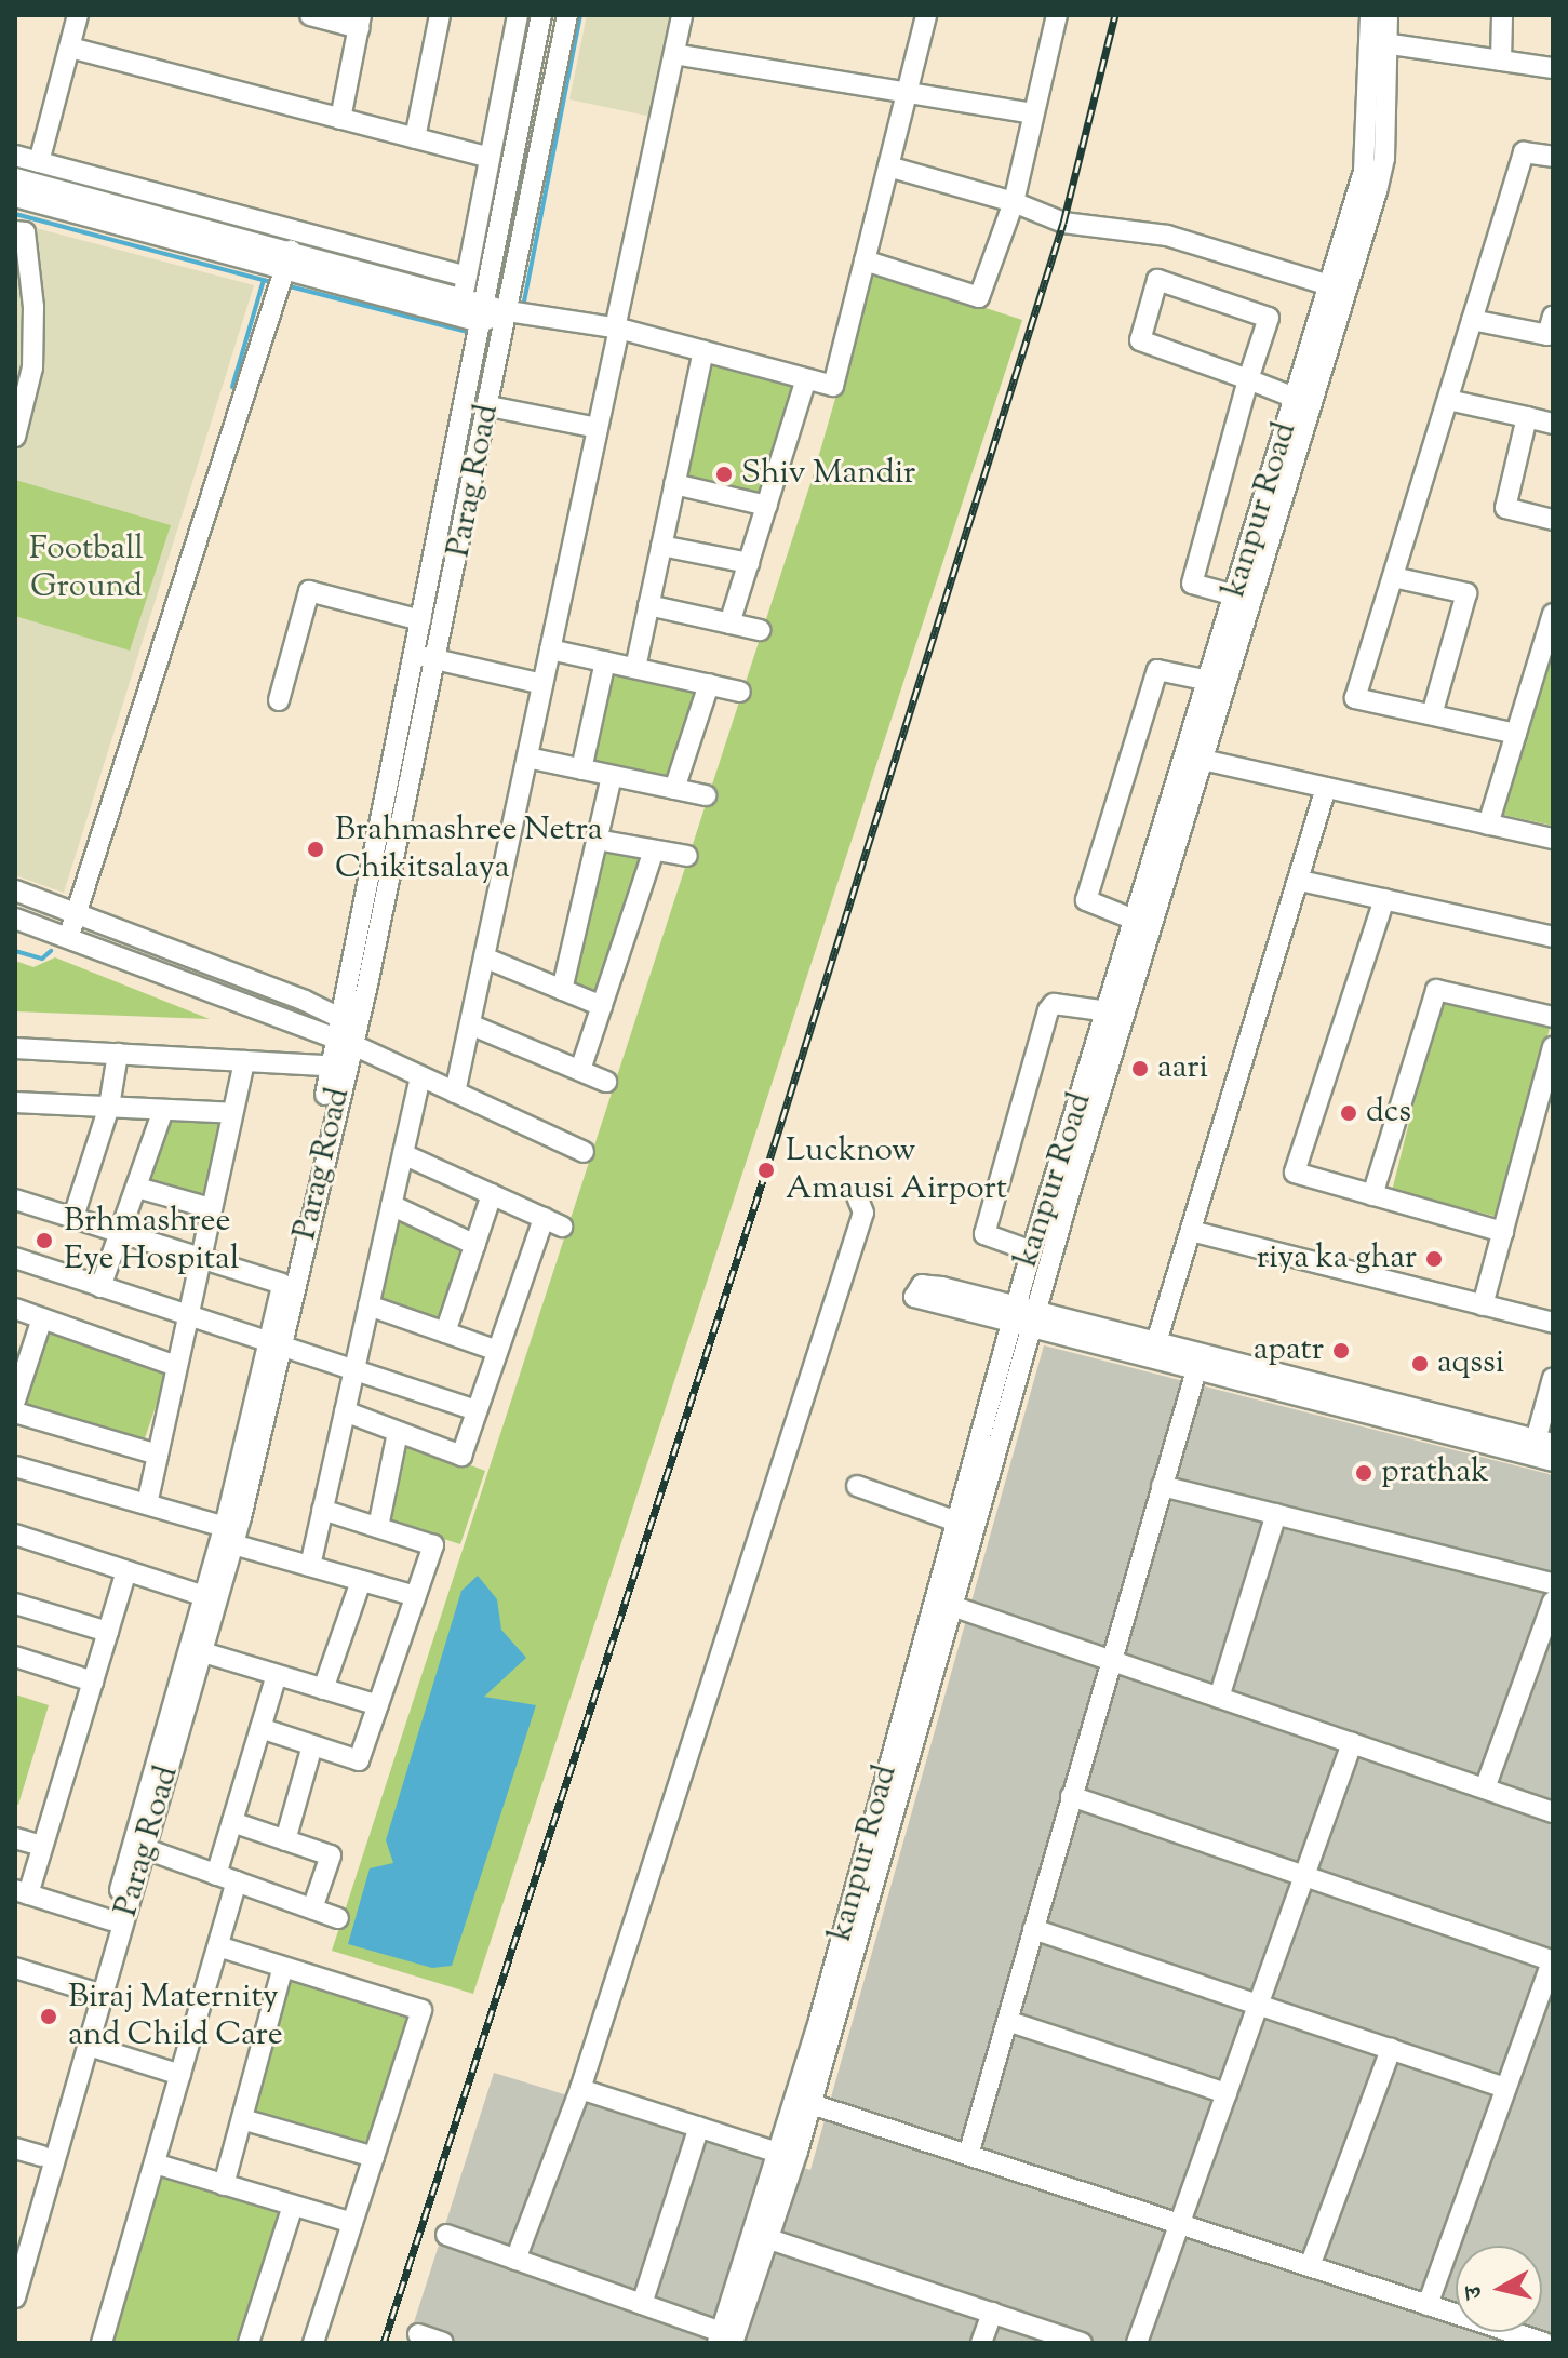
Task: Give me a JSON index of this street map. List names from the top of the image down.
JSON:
{
  "streets": {
    "street": ["Parag Road", "kanpur Road"]
  },
  "parks": ["Football Ground"],
  "places": [
    "Shiv Mandir",
    "Brahmashree Netra Chikitsalaya",
    "aari",
    "dcs",
    "Lucknow Amausi Airport",
    "Brhmashree Eye Hospital",
    "riya ka ghar",
    "apatr",
    "aqssi",
    "prathak",
    "Biraj Maternity and Child Care"
  ],
  "north": "left"
}
